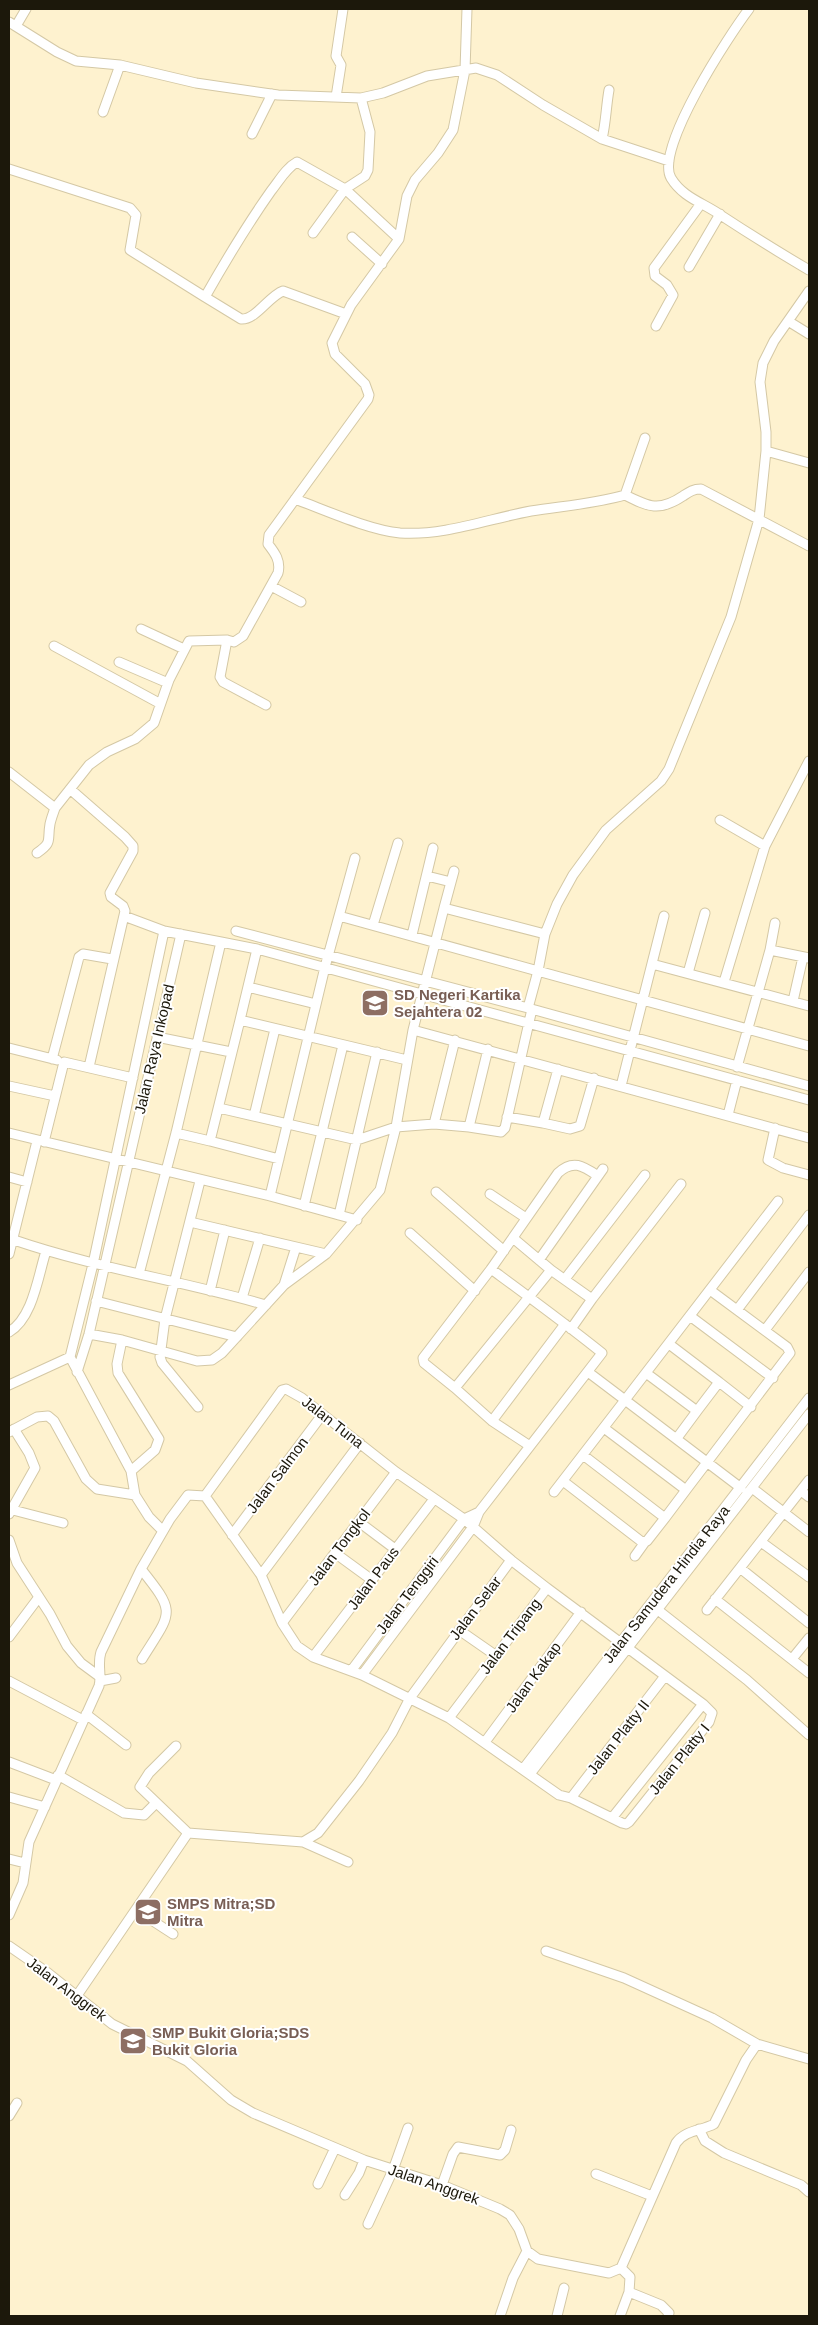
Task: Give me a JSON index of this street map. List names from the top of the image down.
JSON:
{
  "streets": {
    "street": [
      "Jalan Raya Inkopad",
      "Jalan Tuna",
      "Jalan Salmon",
      "Jalan Tongkol",
      "Jalan Paus",
      "Jalan Samudera Hindia Raya",
      "Jalan Tenggiri",
      "Jalan Selar",
      "Jalan Tripang",
      "Jalan Kakap",
      "Jalan Platty II",
      "Jalan Platty I",
      "Jalan Anggrek"
    ]
  },
  "crossings": [
    ["Jalan Tuna", "Jalan Salmon"],
    ["Jalan Tuna", "Jalan Tongkol"],
    ["Jalan Tuna", "Jalan Paus"],
    ["Jalan Tuna", "Jalan Tenggiri"],
    ["Jalan Tuna", "Jalan Selar"],
    ["Jalan Tuna", "Jalan Platty I"],
    ["Jalan Salmon", "Jalan Platty I"],
    ["Jalan Tongkol", "Jalan Platty I"],
    ["Jalan Paus", "Jalan Platty I"],
    ["Jalan Samudera Hindia Raya", "Jalan Platty I"],
    ["Jalan Tenggiri", "Jalan Selar"],
    ["Jalan Tenggiri", "Jalan Platty I"],
    ["Jalan Selar", "Jalan Platty I"],
    ["Jalan Tripang", "Jalan Kakap"],
    ["Jalan Tripang", "Jalan Platty I"],
    ["Jalan Kakap", "Jalan Platty I"],
    ["Jalan Platty II", "Jalan Platty I"]
  ],
  "places": {
    "school or university": ["SD Negeri Kartika Sejahtera 02", "SMPS Mitra;SD Mitra", "SMP Bukit Gloria;SDS Bukit Gloria"]
  }
}
